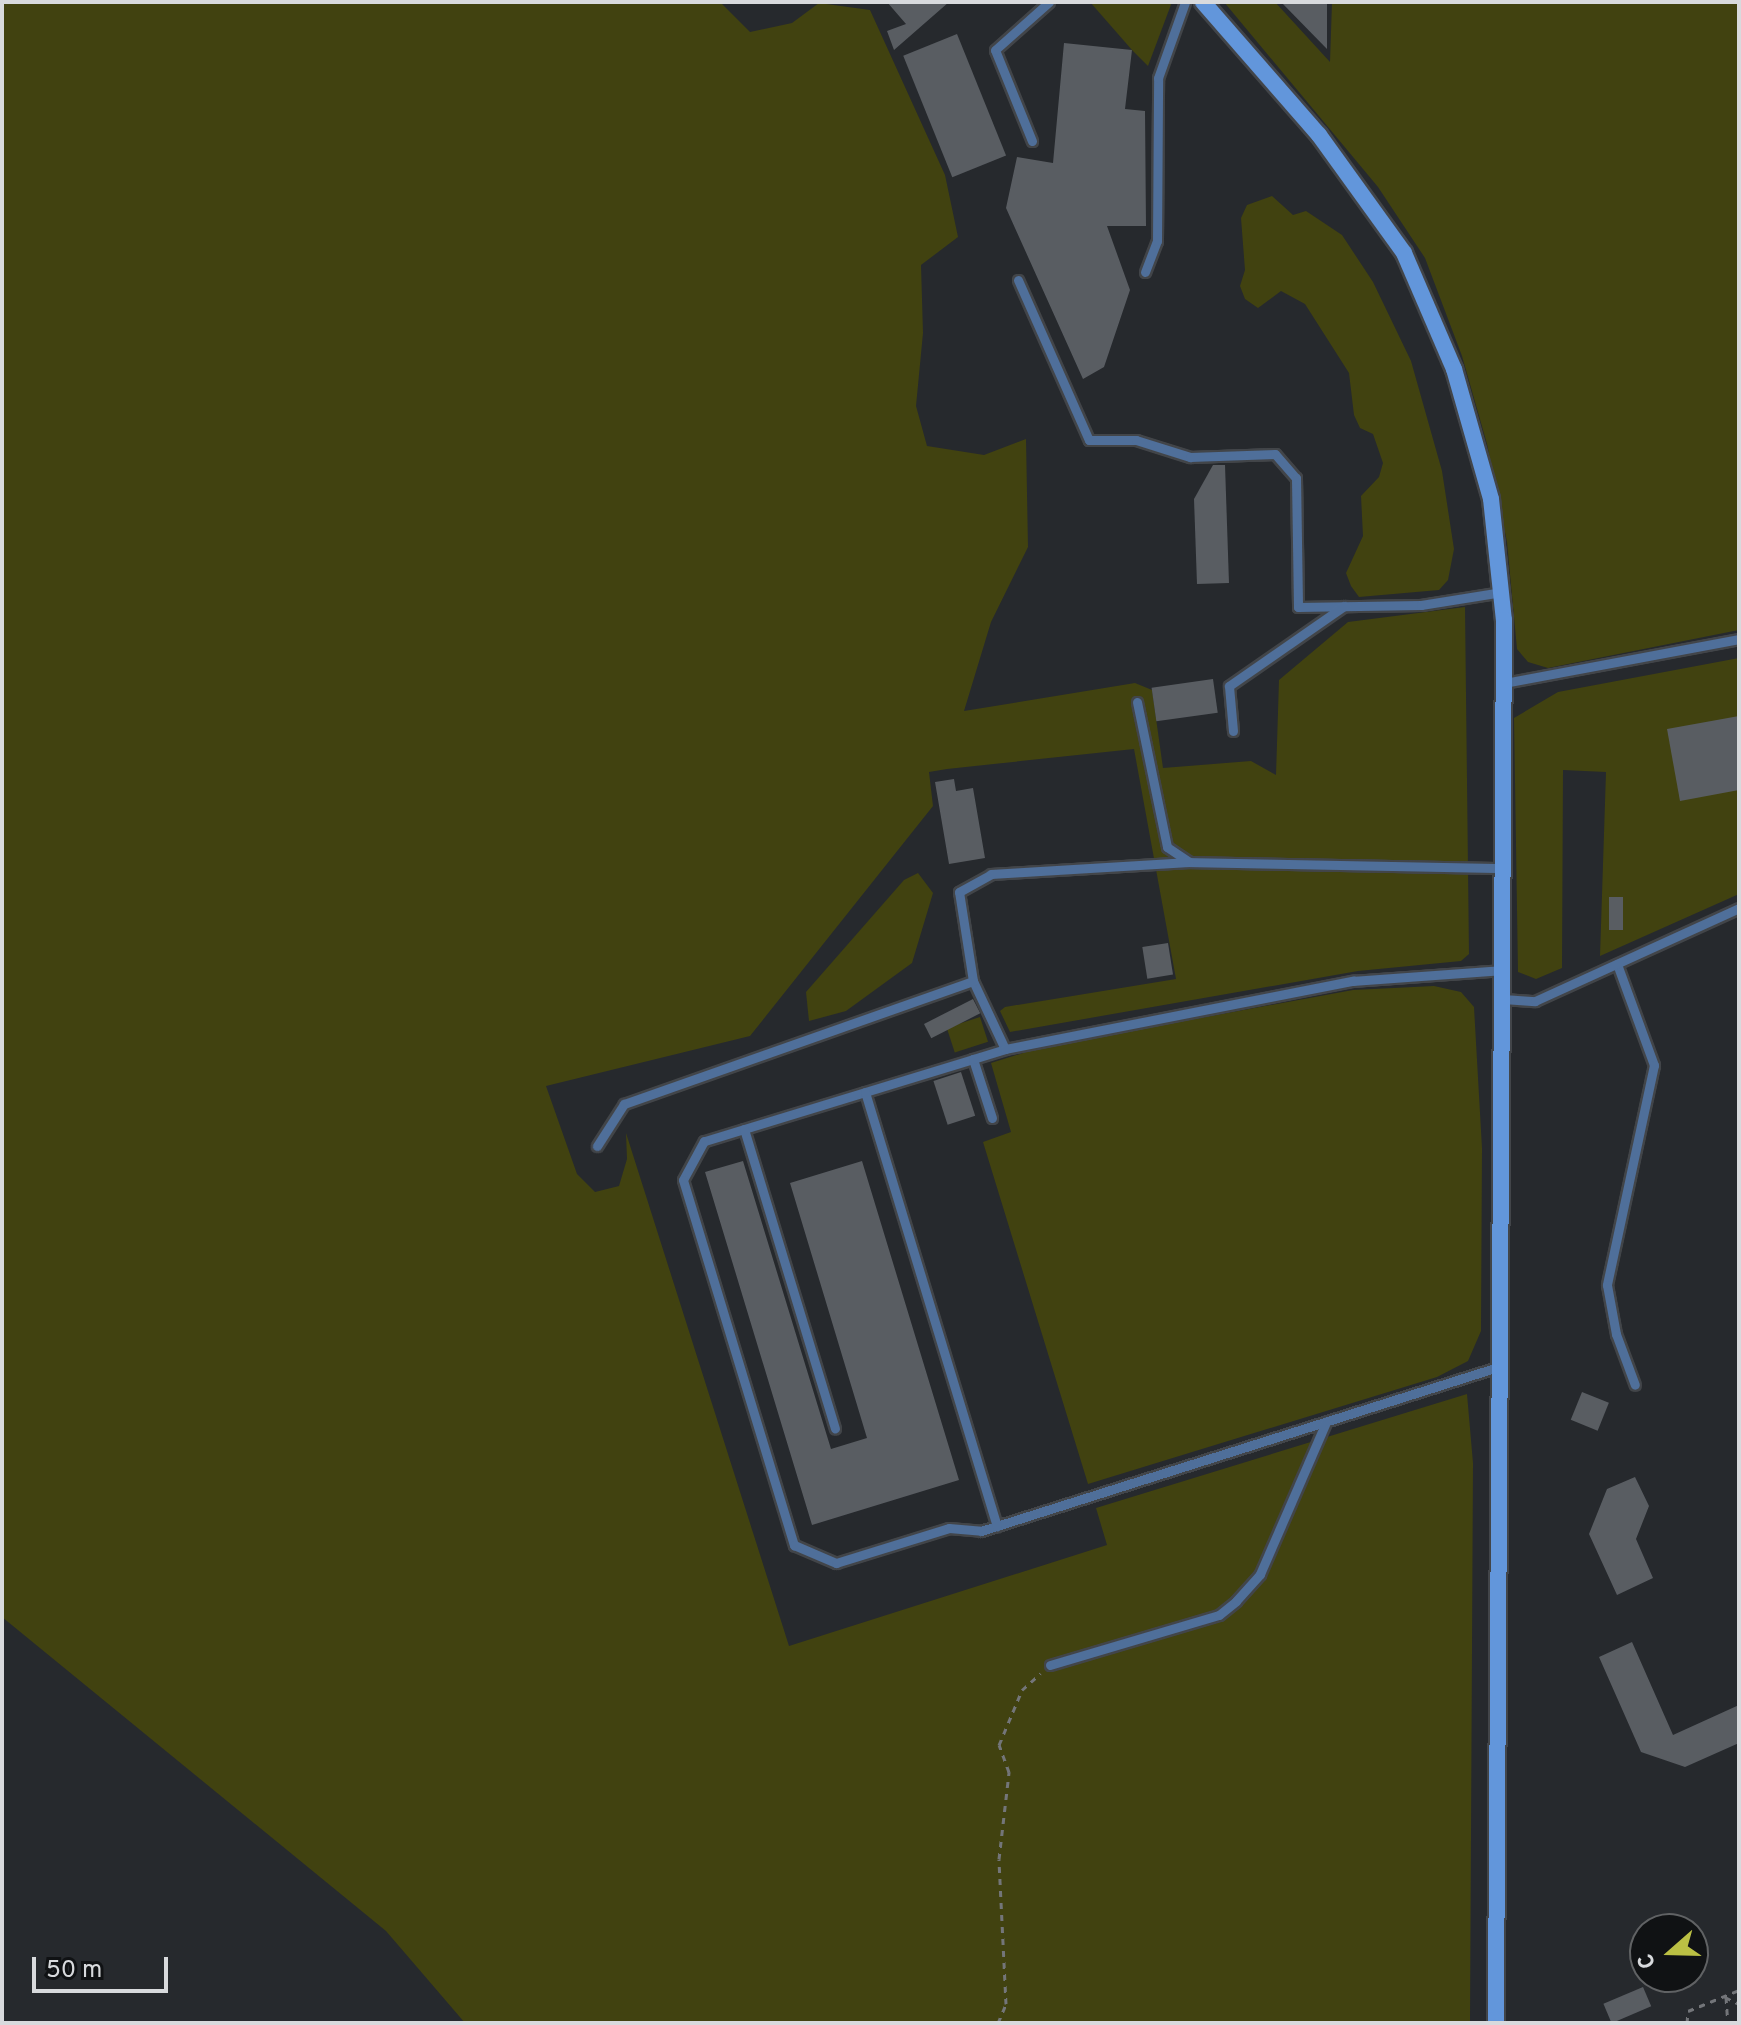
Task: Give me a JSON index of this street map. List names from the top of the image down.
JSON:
{
  "scale_bar": "50 m",
  "north": "left"
}
